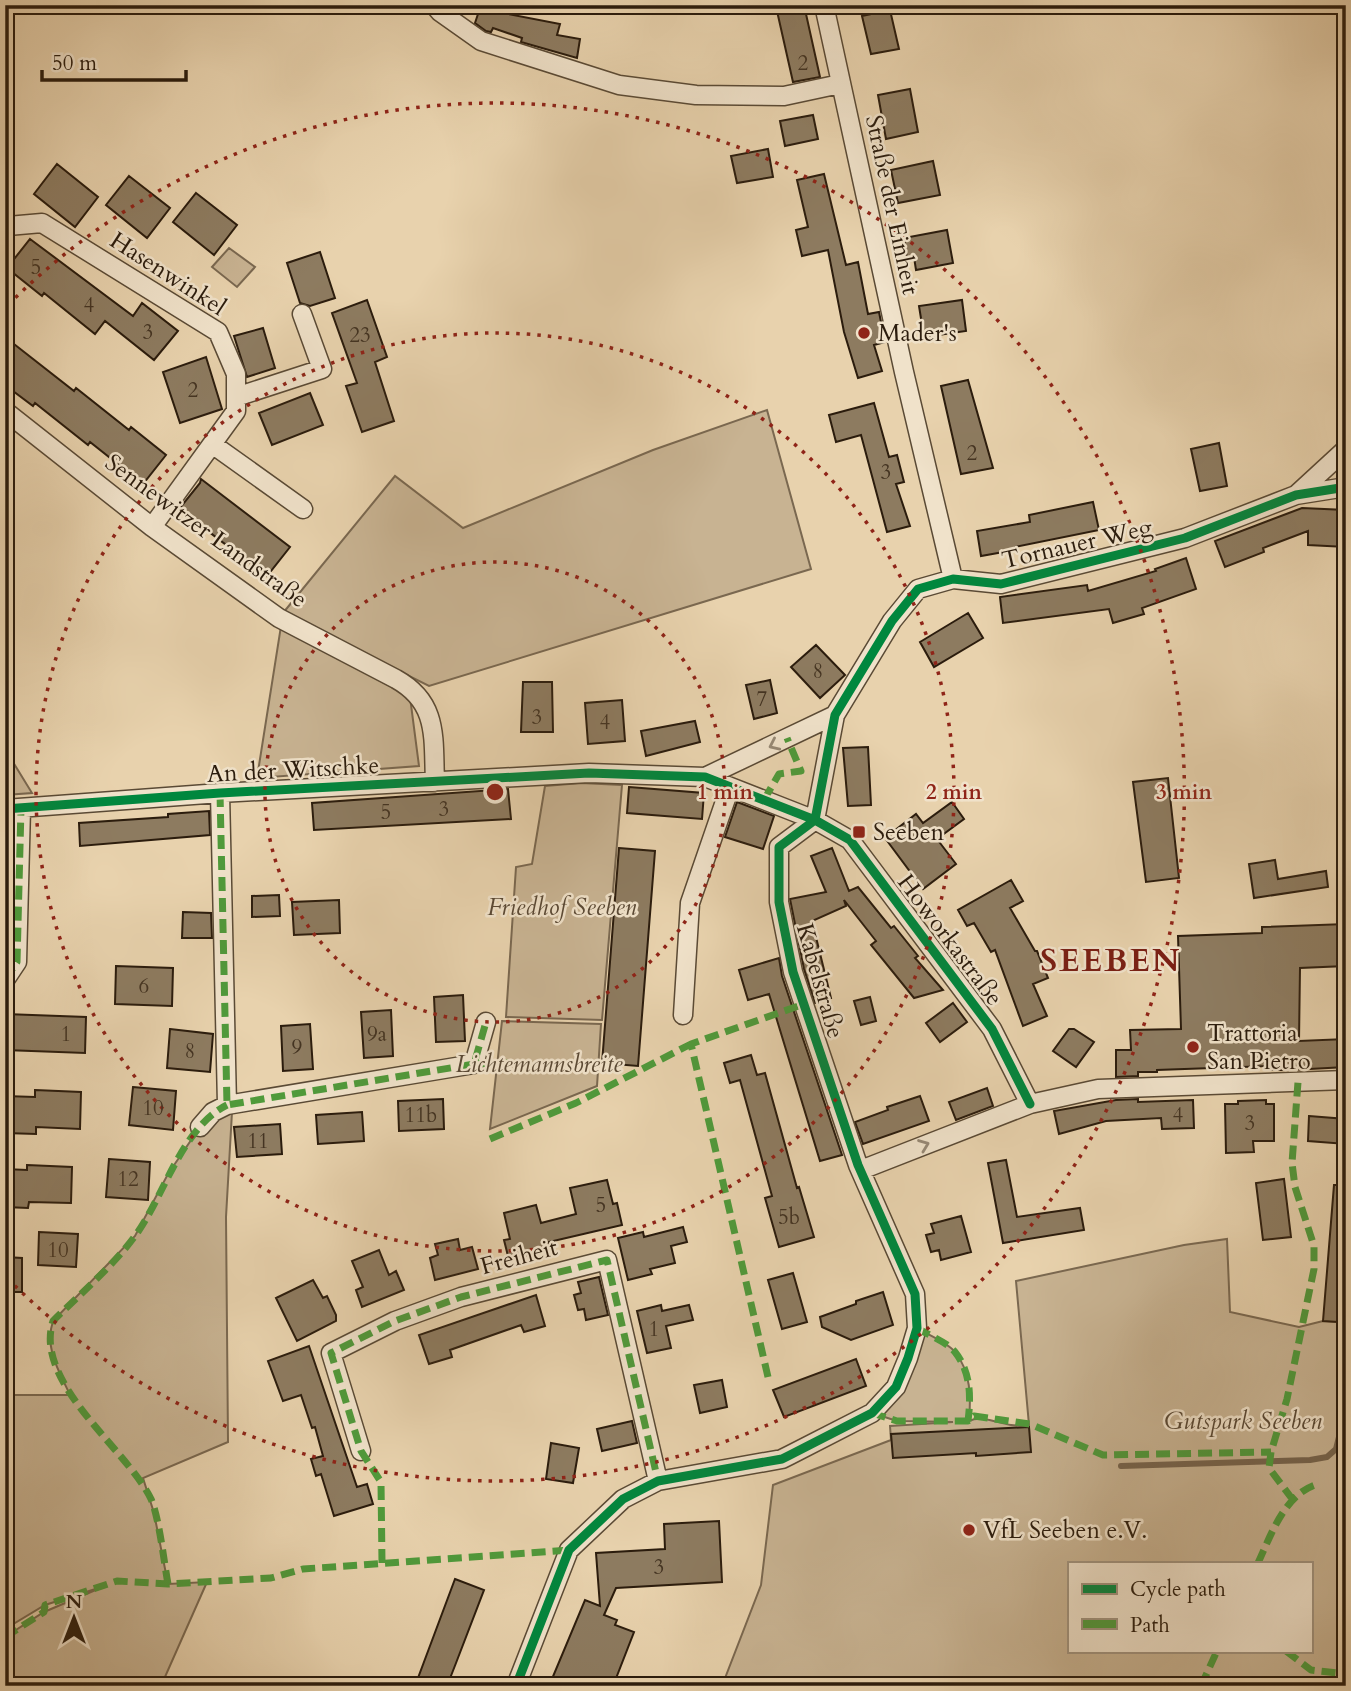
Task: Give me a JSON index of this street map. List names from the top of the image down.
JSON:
{
  "streets": {
    "street": [
      "Straße der Einheit",
      "Hasenwinkel",
      "Sennewitzer Landstraße",
      "Tornauer Weg",
      "An der Witschke",
      "Howorkastraße",
      "Kabelstraße",
      "Freiheit"
    ]
  },
  "crossings": [
    ["Straße der Einheit", "Tornauer Weg"],
    ["Hasenwinkel", "Sennewitzer Landstraße"],
    ["Sennewitzer Landstraße", "An der Witschke"],
    ["An der Witschke", "Howorkastraße"],
    ["Howorkastraße", "Kabelstraße"]
  ],
  "districts": ["SEEBEN"],
  "parks": ["Friedhof Seeben", "Lichtemannsbreite", "Gutspark Seeben"],
  "places": {
    "other": ["Mader's", "Trattoria San Pietro", "VfL Seeben e.V."],
    "transit": ["Seeben"]
  },
  "house_numbers": [
    "2",
    "5",
    "4",
    "3",
    "23",
    "2",
    "2",
    "3",
    "8",
    "7",
    "3",
    "4",
    "3",
    "5",
    "6",
    "1",
    "9a",
    "9",
    "8",
    "10",
    "11b",
    "4",
    "3",
    "11",
    "12",
    "5",
    "5b",
    "10",
    "1",
    "3"
  ],
  "legend": ["Cycle path", "Path"],
  "scale_bar": "50 m",
  "north": "top",
  "rings": ["1 min", "2 min", "3 min"]
}
